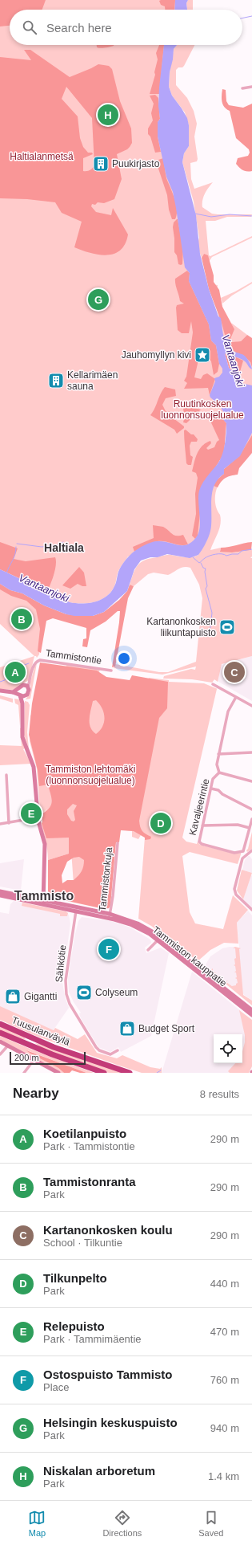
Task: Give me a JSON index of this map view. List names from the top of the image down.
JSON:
{
  "streets": {
    "highway": ["Tuusulanväylä"],
    "main road": ["Tammiston kauppatie"],
    "street": [
      "Tammistontie",
      "Kavaljeerintie",
      "Tammistonkuja",
      "Sähkötie"
    ]
  },
  "crossings": [
    ["Tammistonkuja", "Tammiston kauppatie"],
    ["Tammiston kauppatie", "Sähkötie"]
  ],
  "districts": ["Haltiala", "Tammisto"],
  "water": ["Vantaanjoki"],
  "parks": ["Haltialanmetsä", "Ruutinkosken luonnonsuojelualue", "Tammiston lehtomäki (luonnonsuojelualue)"],
  "places": {
    "building": ["Puukirjasto", "Kellarimäen sauna"],
    "place": ["Jauhomyllyn kivi"],
    "sports": ["Kartanonkosken liikuntapuisto", "Colyseum"],
    "shop": ["Gigantti", "Budget Sport"]
  },
  "scale_bar": "200 m",
  "page": {
    "search": "Search here",
    "pins": [
      "H",
      "G",
      "B",
      "A",
      "C",
      "E",
      "D",
      "F"
    ],
    "scale": "200 m",
    "heading": ["Nearby", "8 results"],
    "list": [
      {
        "mark": "A",
        "name": "Koetilanpuisto",
        "note": "Park · Tammistontie",
        "value": "290 m"
      },
      {
        "mark": "B",
        "name": "Tammistonranta",
        "note": "Park",
        "value": "290 m"
      },
      {
        "mark": "C",
        "name": "Kartanonkosken koulu",
        "note": "School · Tilkuntie",
        "value": "290 m"
      },
      {
        "mark": "D",
        "name": "Tilkunpelto",
        "note": "Park",
        "value": "440 m"
      },
      {
        "mark": "E",
        "name": "Relepuisto",
        "note": "Park · Tammimäentie",
        "value": "470 m"
      },
      {
        "mark": "F",
        "name": "Ostospuisto Tammisto",
        "note": "Place",
        "value": "760 m"
      },
      {
        "mark": "G",
        "name": "Helsingin keskuspuisto",
        "note": "Park",
        "value": "940 m"
      },
      {
        "mark": "H",
        "name": "Niskalan arboretum",
        "note": "Park",
        "value": "1.4 km"
      }
    ],
    "nav": ["Map", "Directions", "Saved"]
  }
}
